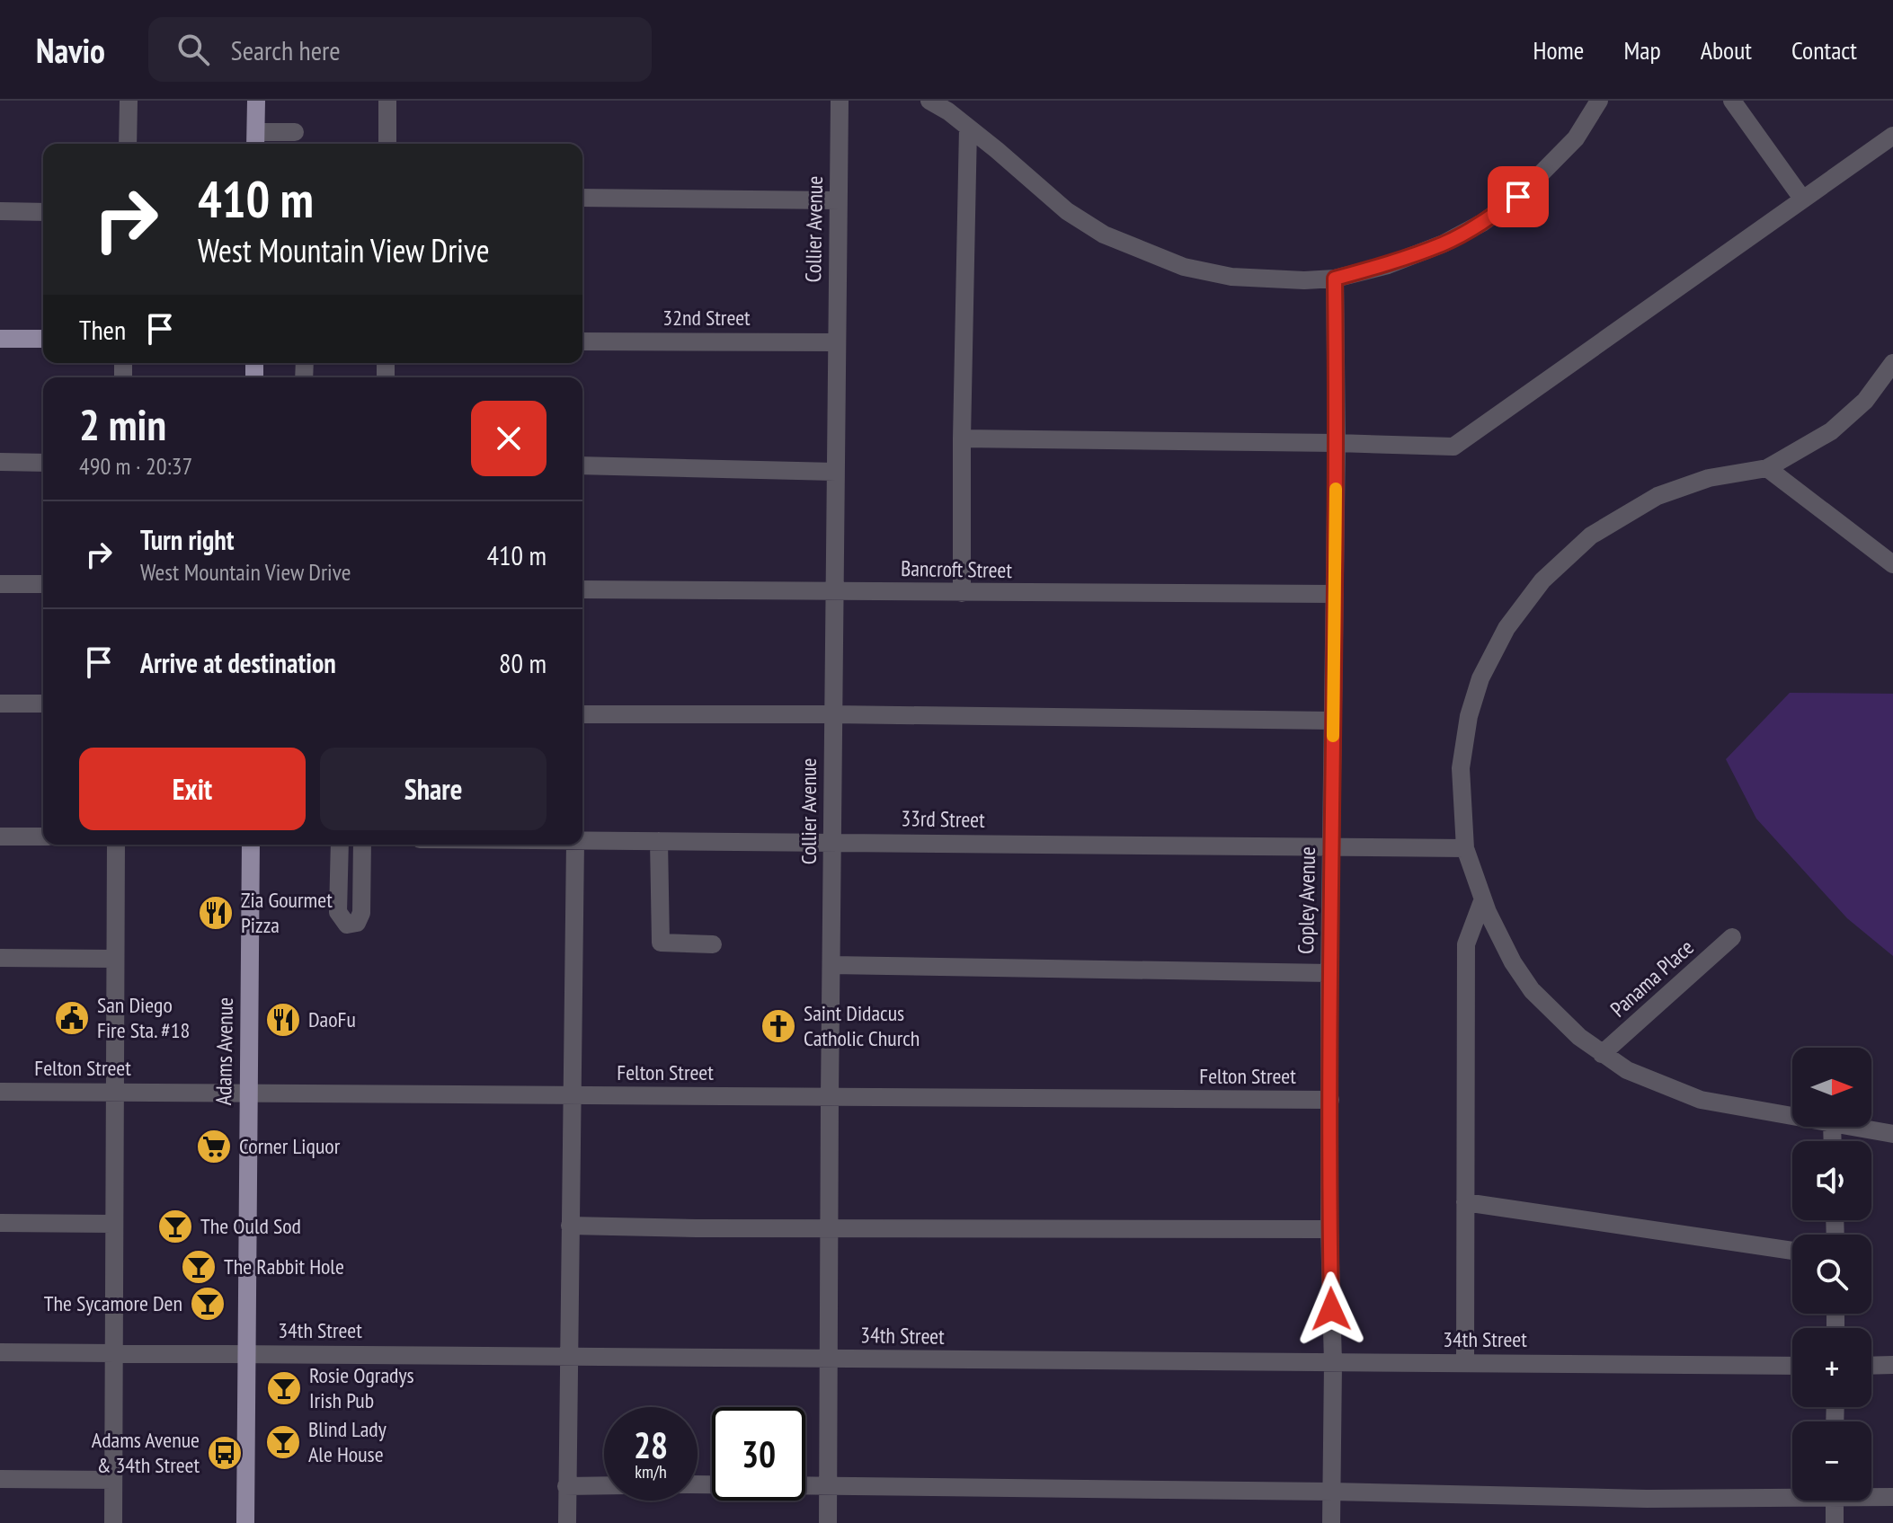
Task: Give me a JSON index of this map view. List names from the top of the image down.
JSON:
{
  "streets": {
    "main road": ["Adams Avenue"],
    "street": [
      "Collier Avenue",
      "32nd Street",
      "Bancroft Street",
      "33rd Street",
      "Copley Avenue",
      "Panama Place",
      "Felton Street",
      "34th Street"
    ]
  },
  "crossings": [
    ["Collier Avenue", "32nd Street"],
    ["Collier Avenue", "Bancroft Street"],
    ["Collier Avenue", "33rd Street"],
    ["Collier Avenue", "Felton Street"],
    ["Collier Avenue", "34th Street"],
    ["Bancroft Street", "Copley Avenue"],
    ["33rd Street", "Copley Avenue"],
    ["Copley Avenue", "Felton Street"],
    ["Copley Avenue", "34th Street"],
    ["Adams Avenue", "Felton Street"],
    ["Adams Avenue", "34th Street"]
  ],
  "places": {
    "restaurant": ["Zia Gourmet Pizza", "DaoFu"],
    "public building": ["San Diego Fire Sta. #18"],
    "church": ["Saint Didacus Catholic Church"],
    "supermarket": ["Corner Liquor"],
    "bar": [
      "The Ould Sod",
      "The Rabbit Hole",
      "The Sycamore Den",
      "Rosie Ogradys Irish Pub",
      "Blind Lady Ale House"
    ],
    "bus stop": ["Adams Avenue & 34th Street"]
  },
  "north": "right",
  "page": {
    "header": "Navio",
    "search": "Search here",
    "nav": [
      "Home",
      "Map",
      "About",
      "Contact"
    ],
    "turn": ["410 m", "West Mountain View Drive"],
    "then": "Then",
    "heading": ["2 min", "490 m · 20:37"],
    "list": [
      {
        "name": "Turn right",
        "note": "West Mountain View Drive",
        "value": "410 m"
      },
      {
        "name": "Arrive at destination",
        "value": "80 m"
      }
    ],
    "buttons": ["Exit", "Share"],
    "map_buttons": ["+", "−"],
    "speed": "28 km/h",
    "limit": "30"
  }
}
